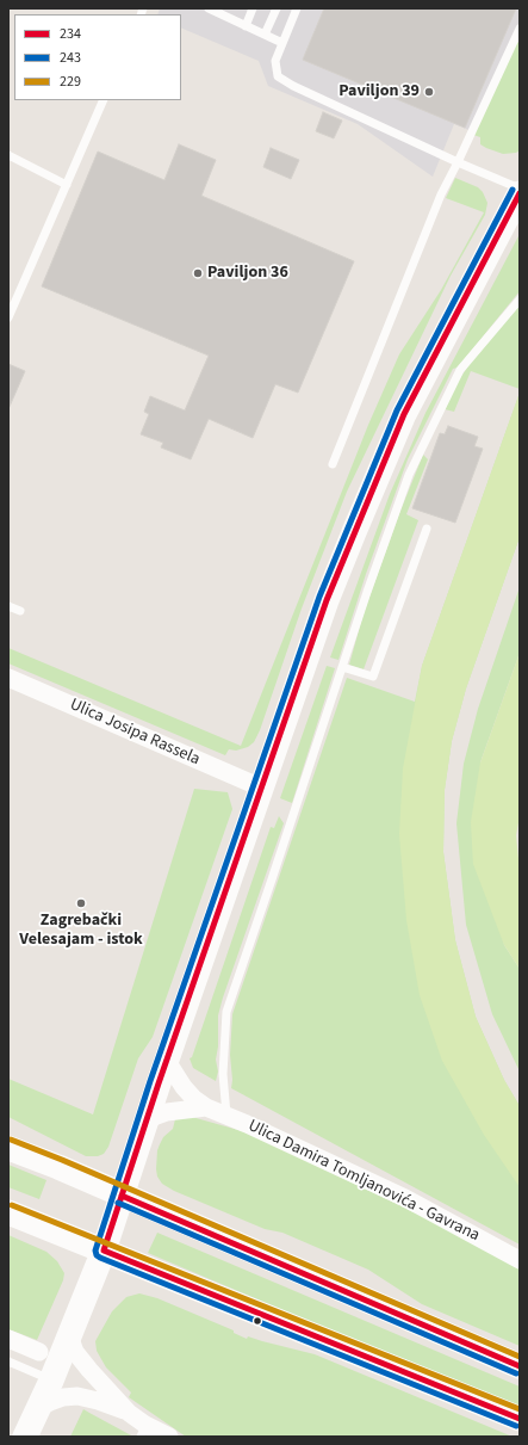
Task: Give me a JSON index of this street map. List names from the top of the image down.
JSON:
{
  "streets": {
    "street": ["Ulica Josipa Rassela", "Ulica Damira Tomljanovića - Gavrana"]
  },
  "places": ["Paviljon 39", "Paviljon 36", "Zagrebački Velesajam - istok"],
  "lines": ["transit line 243", "transit line 234", "transit line 229"],
  "legend": ["234", "243", "229"]
}
